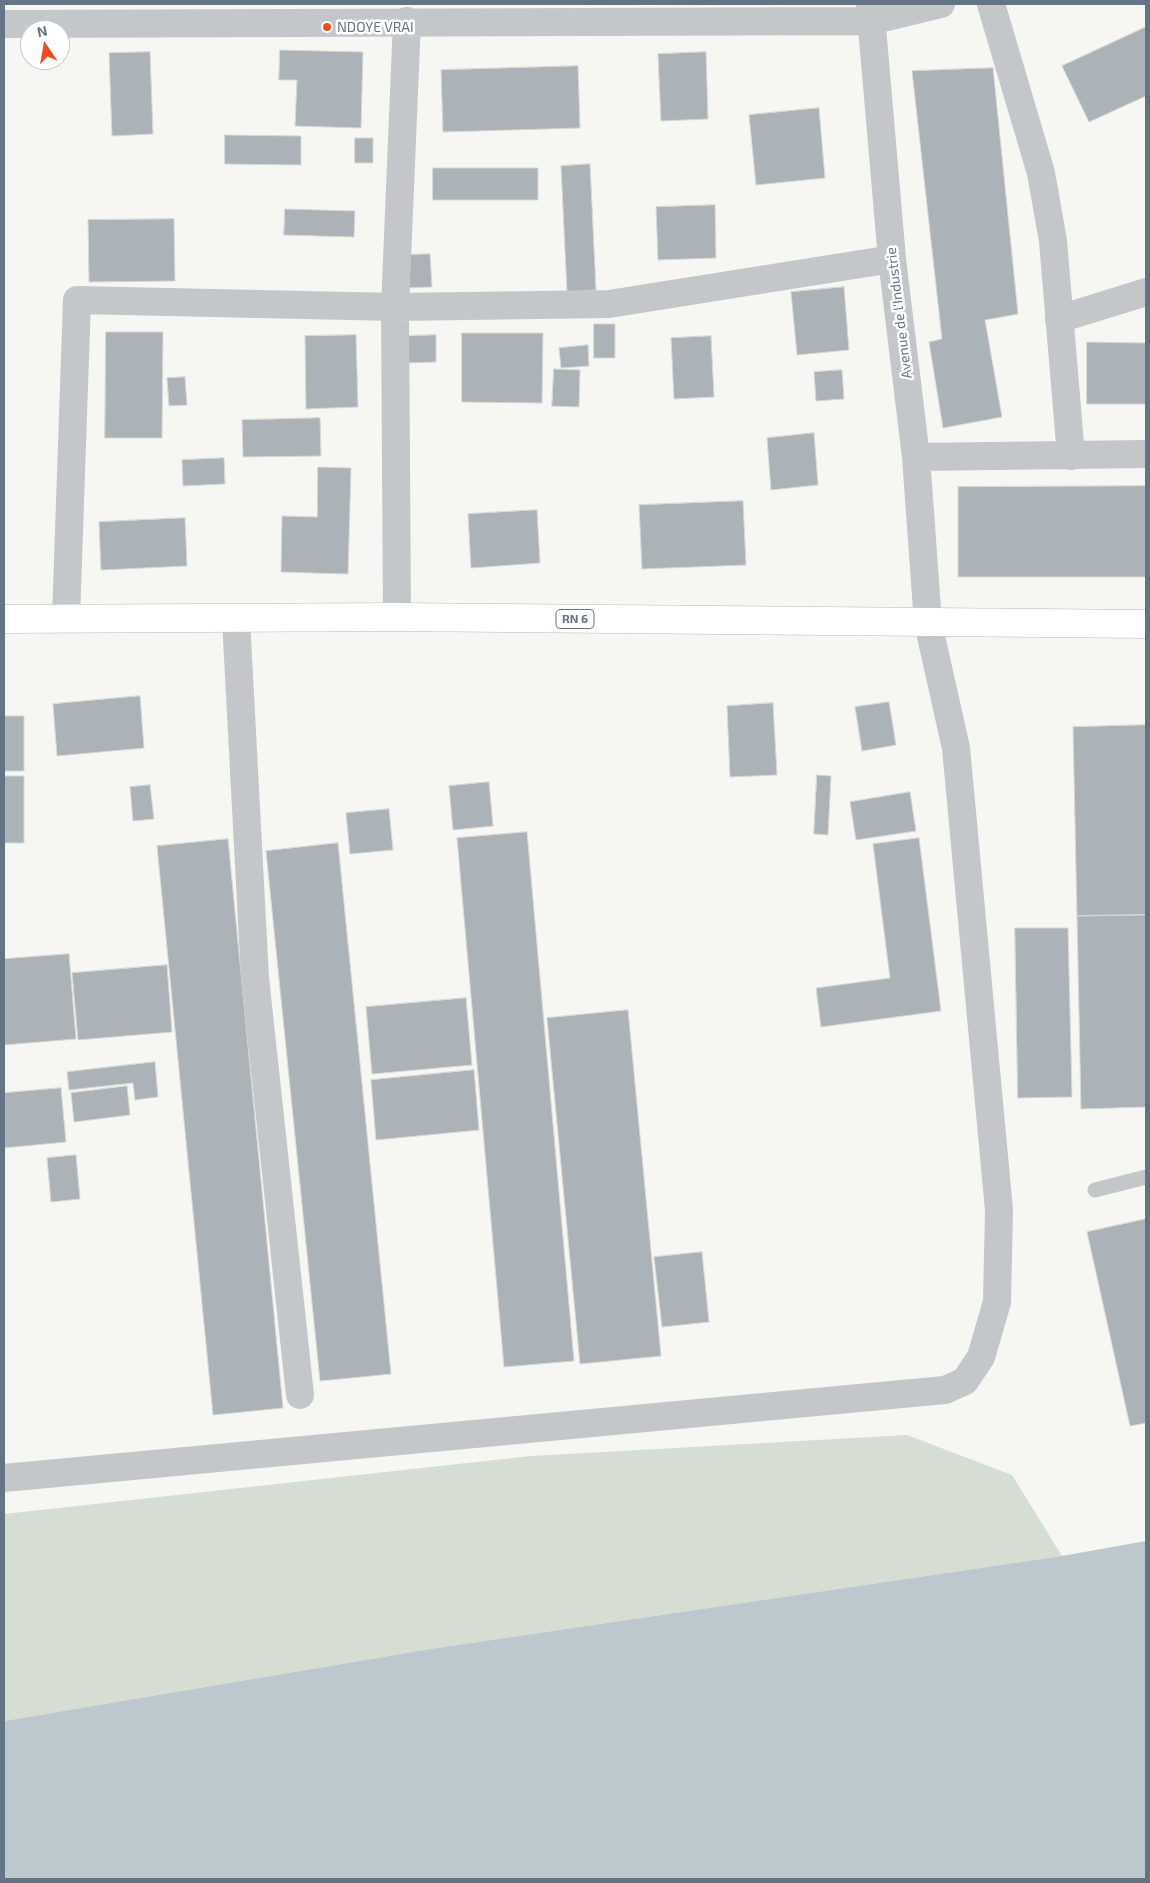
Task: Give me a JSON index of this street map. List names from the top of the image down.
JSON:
{
  "streets": {
    "main road": ["RN 6"],
    "street": ["Avenue de l'Industrie"]
  },
  "crossings": [
    ["Avenue de l'Industrie", "RN 6"]
  ],
  "places": ["NDOYE VRAI"],
  "north": "top"
}
